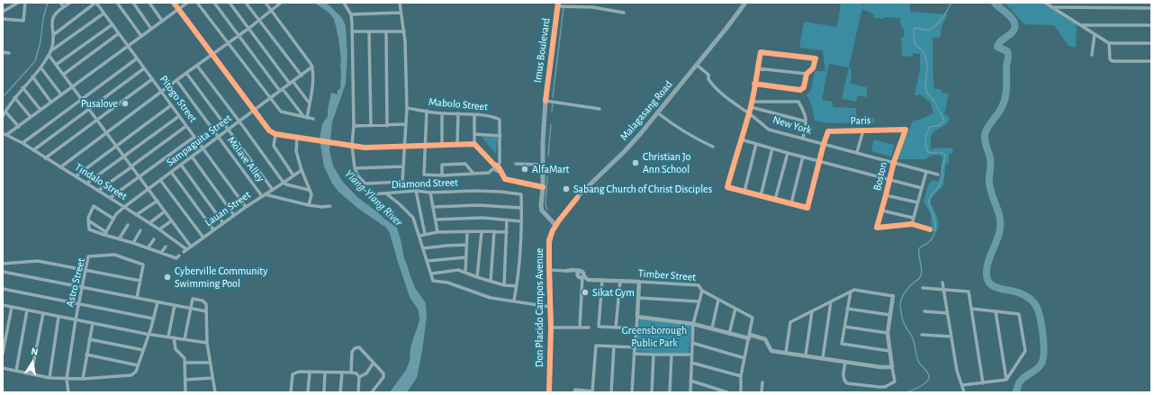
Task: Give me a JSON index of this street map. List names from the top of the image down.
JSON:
{
  "streets": {
    "main road": ["Imus Boulevard", "Malagasang Road", "Don Placido Campos Avenue"],
    "street": [
      "Pitogo Street",
      "Mabolo Street",
      "Paris",
      "New York",
      "Sampaguita Street",
      "Molave Alley",
      "Boston",
      "Tindalo Street",
      "Diamond Street",
      "Lauan Street",
      "Timber Street",
      "Astro Street"
    ]
  },
  "crossings": [
    ["Imus Boulevard", "Malagasang Road"],
    ["Imus Boulevard", "Don Placido Campos Avenue"],
    ["Pitogo Street", "Sampaguita Street"],
    ["Pitogo Street", "Lauan Street"],
    ["Malagasang Road", "New York"],
    ["Malagasang Road", "Don Placido Campos Avenue"],
    ["Paris", "New York"],
    ["Paris", "Boston"],
    ["New York", "Boston"],
    ["Sampaguita Street", "Molave Alley"],
    ["Sampaguita Street", "Tindalo Street"],
    ["Molave Alley", "Lauan Street"],
    ["Tindalo Street", "Lauan Street"]
  ],
  "water": ["Ylang-Ylang River"],
  "parks": ["Greensborough Public Park"],
  "places": [
    "Pusalove",
    "Christian Jo Ann School",
    "AlfaMart",
    "Sabang Church of Christ Disciples",
    "Cyberville Community Swimming Pool",
    "Sikat Gym"
  ],
  "north": "top"
}
